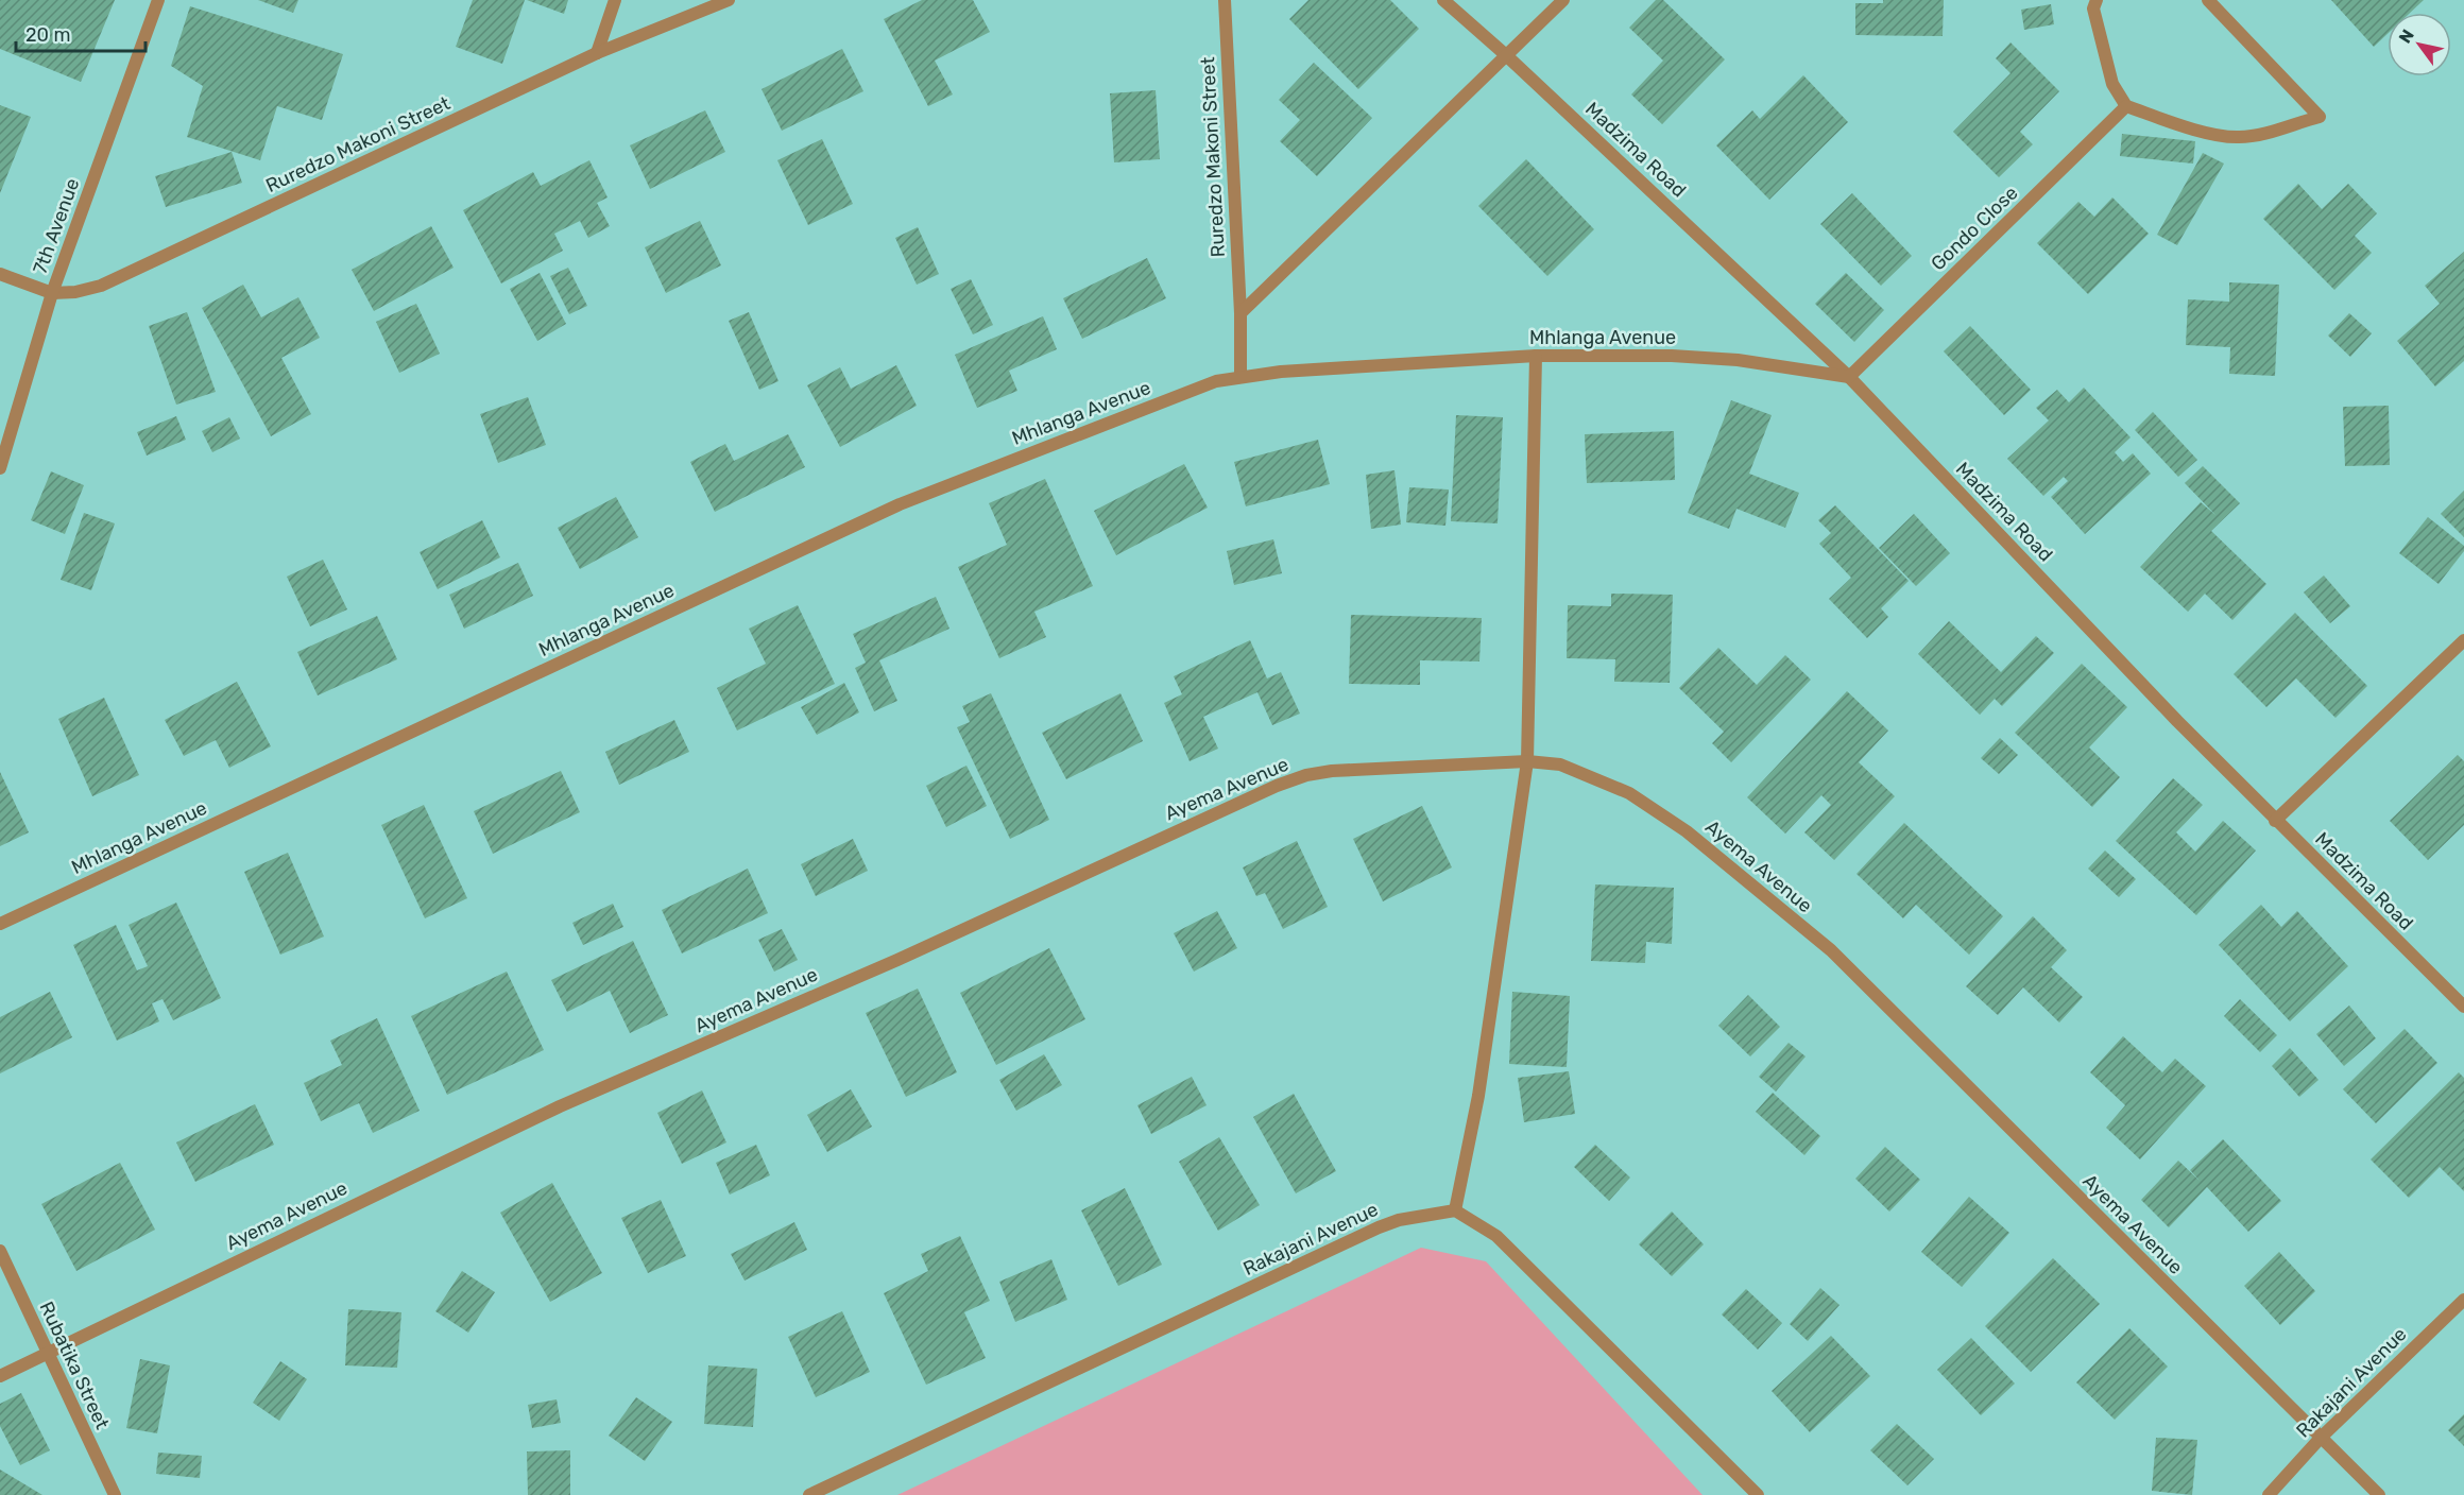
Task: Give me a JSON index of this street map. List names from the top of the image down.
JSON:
{
  "streets": {
    "street": [
      "Ruredzo Makoni Street",
      "Madzima Road",
      "7th Avenue",
      "Gondo Close",
      "Mhlanga Avenue",
      "Ayema Avenue",
      "Rakajani Avenue",
      "Rubatika Street"
    ]
  },
  "crossings": [
    ["Ruredzo Makoni Street", "7th Avenue"],
    ["Madzima Road", "Gondo Close"],
    ["Madzima Road", "Mhlanga Avenue"],
    ["Gondo Close", "Mhlanga Avenue"],
    ["Ayema Avenue", "Rakajani Avenue"],
    ["Ayema Avenue", "Rubatika Street"]
  ],
  "scale_bar": "20 m",
  "north": "top left"
}
